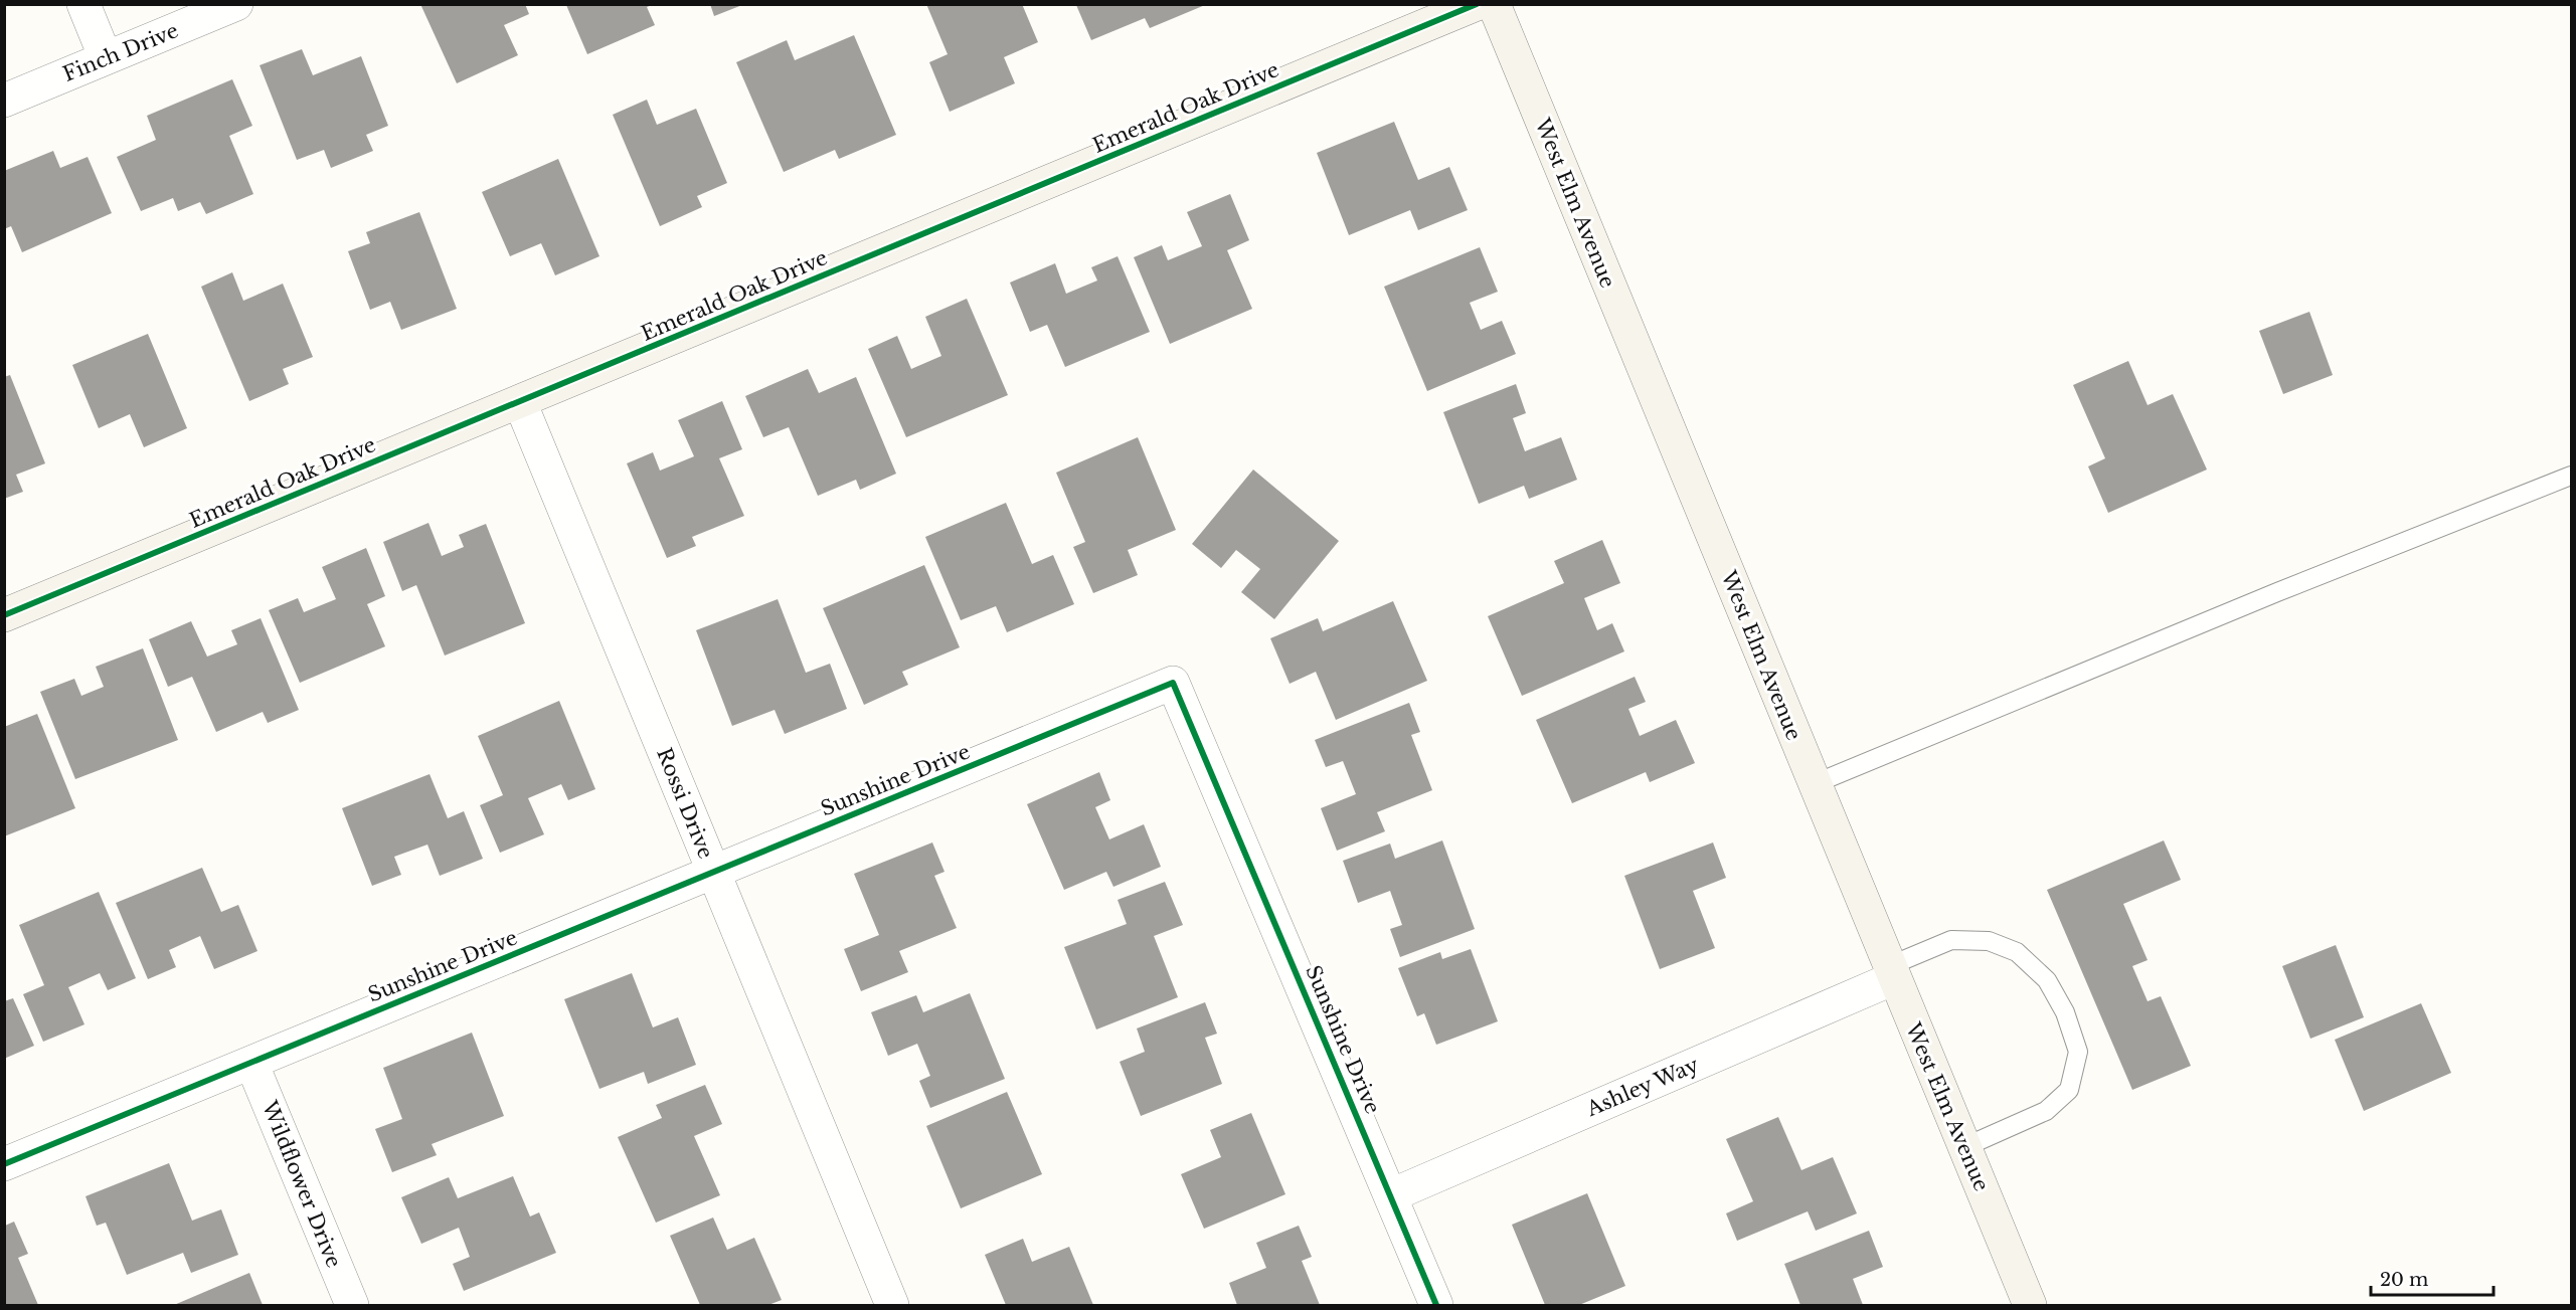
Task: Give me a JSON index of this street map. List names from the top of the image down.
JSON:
{
  "streets": {
    "street": [
      "Finch Drive",
      "Emerald Oak Drive",
      "West Elm Avenue",
      "Sunshine Drive",
      "Rossi Drive",
      "Ashley Way",
      "Wildflower Drive"
    ]
  },
  "crossings": [
    ["Emerald Oak Drive", "Rossi Drive"],
    ["West Elm Avenue", "Ashley Way"],
    ["Sunshine Drive", "Rossi Drive"],
    ["Sunshine Drive", "Ashley Way"],
    ["Sunshine Drive", "Wildflower Drive"]
  ],
  "scale_bar": "20 m"
}
